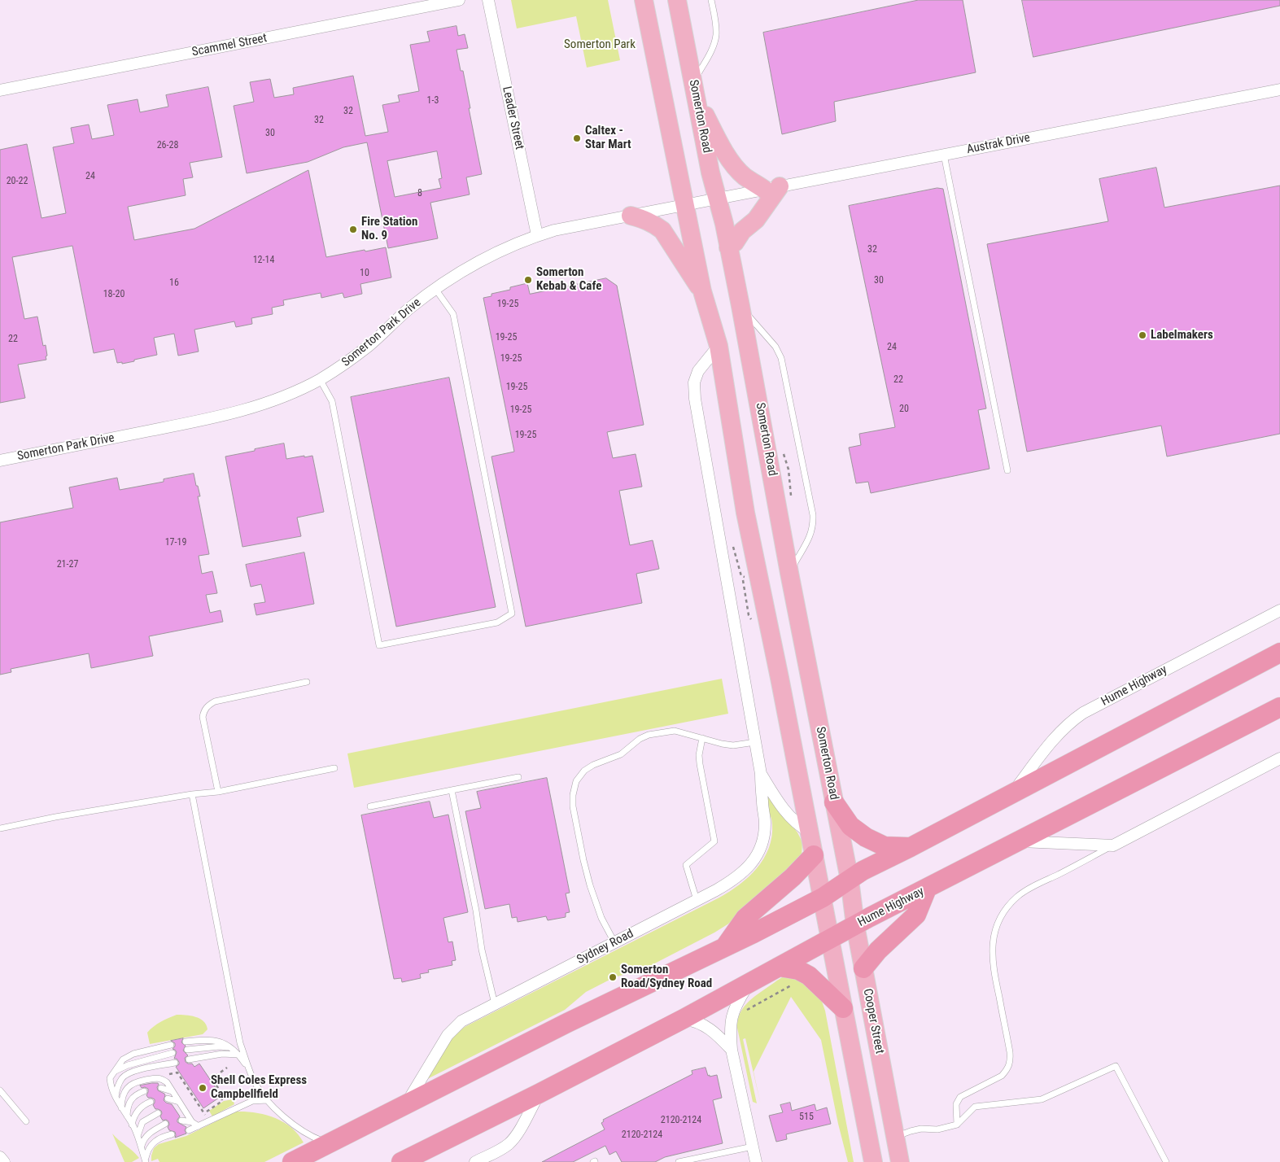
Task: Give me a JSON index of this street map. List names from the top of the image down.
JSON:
{
  "streets": {
    "highway": ["Hume Highway"],
    "main road": ["Somerton Road", "Cooper Street"],
    "street": [
      "Scammel Street",
      "Leader Street",
      "Austrak Drive",
      "Somerton Park Drive",
      "Sydney Road"
    ]
  },
  "crossings": [
    ["Somerton Road", "Austrak Drive"],
    ["Somerton Road", "Hume Highway"],
    ["Somerton Road", "Cooper Street"],
    ["Leader Street", "Somerton Park Drive"],
    ["Austrak Drive", "Somerton Park Drive"],
    ["Hume Highway", "Cooper Street"]
  ],
  "parks": ["Somerton Park"],
  "places": [
    "Caltex - Star Mart",
    "Fire Station No. 9",
    "Somerton Kebab & Cafe",
    "Labelmakers",
    "Somerton Road/Sydney Road",
    "Shell Coles Express Campbellfield"
  ],
  "house_numbers": [
    "1-3",
    "32",
    "32",
    "30",
    "26-28",
    "24",
    "20-22",
    "8",
    "32",
    "12-14",
    "10",
    "30",
    "16",
    "18-20",
    "19-25",
    "19-25",
    "22",
    "24",
    "19-25",
    "22",
    "19-25",
    "20",
    "19-25",
    "19-25",
    "17-19",
    "21-27",
    "515",
    "2120-2124",
    "2120-2124"
  ]
}
